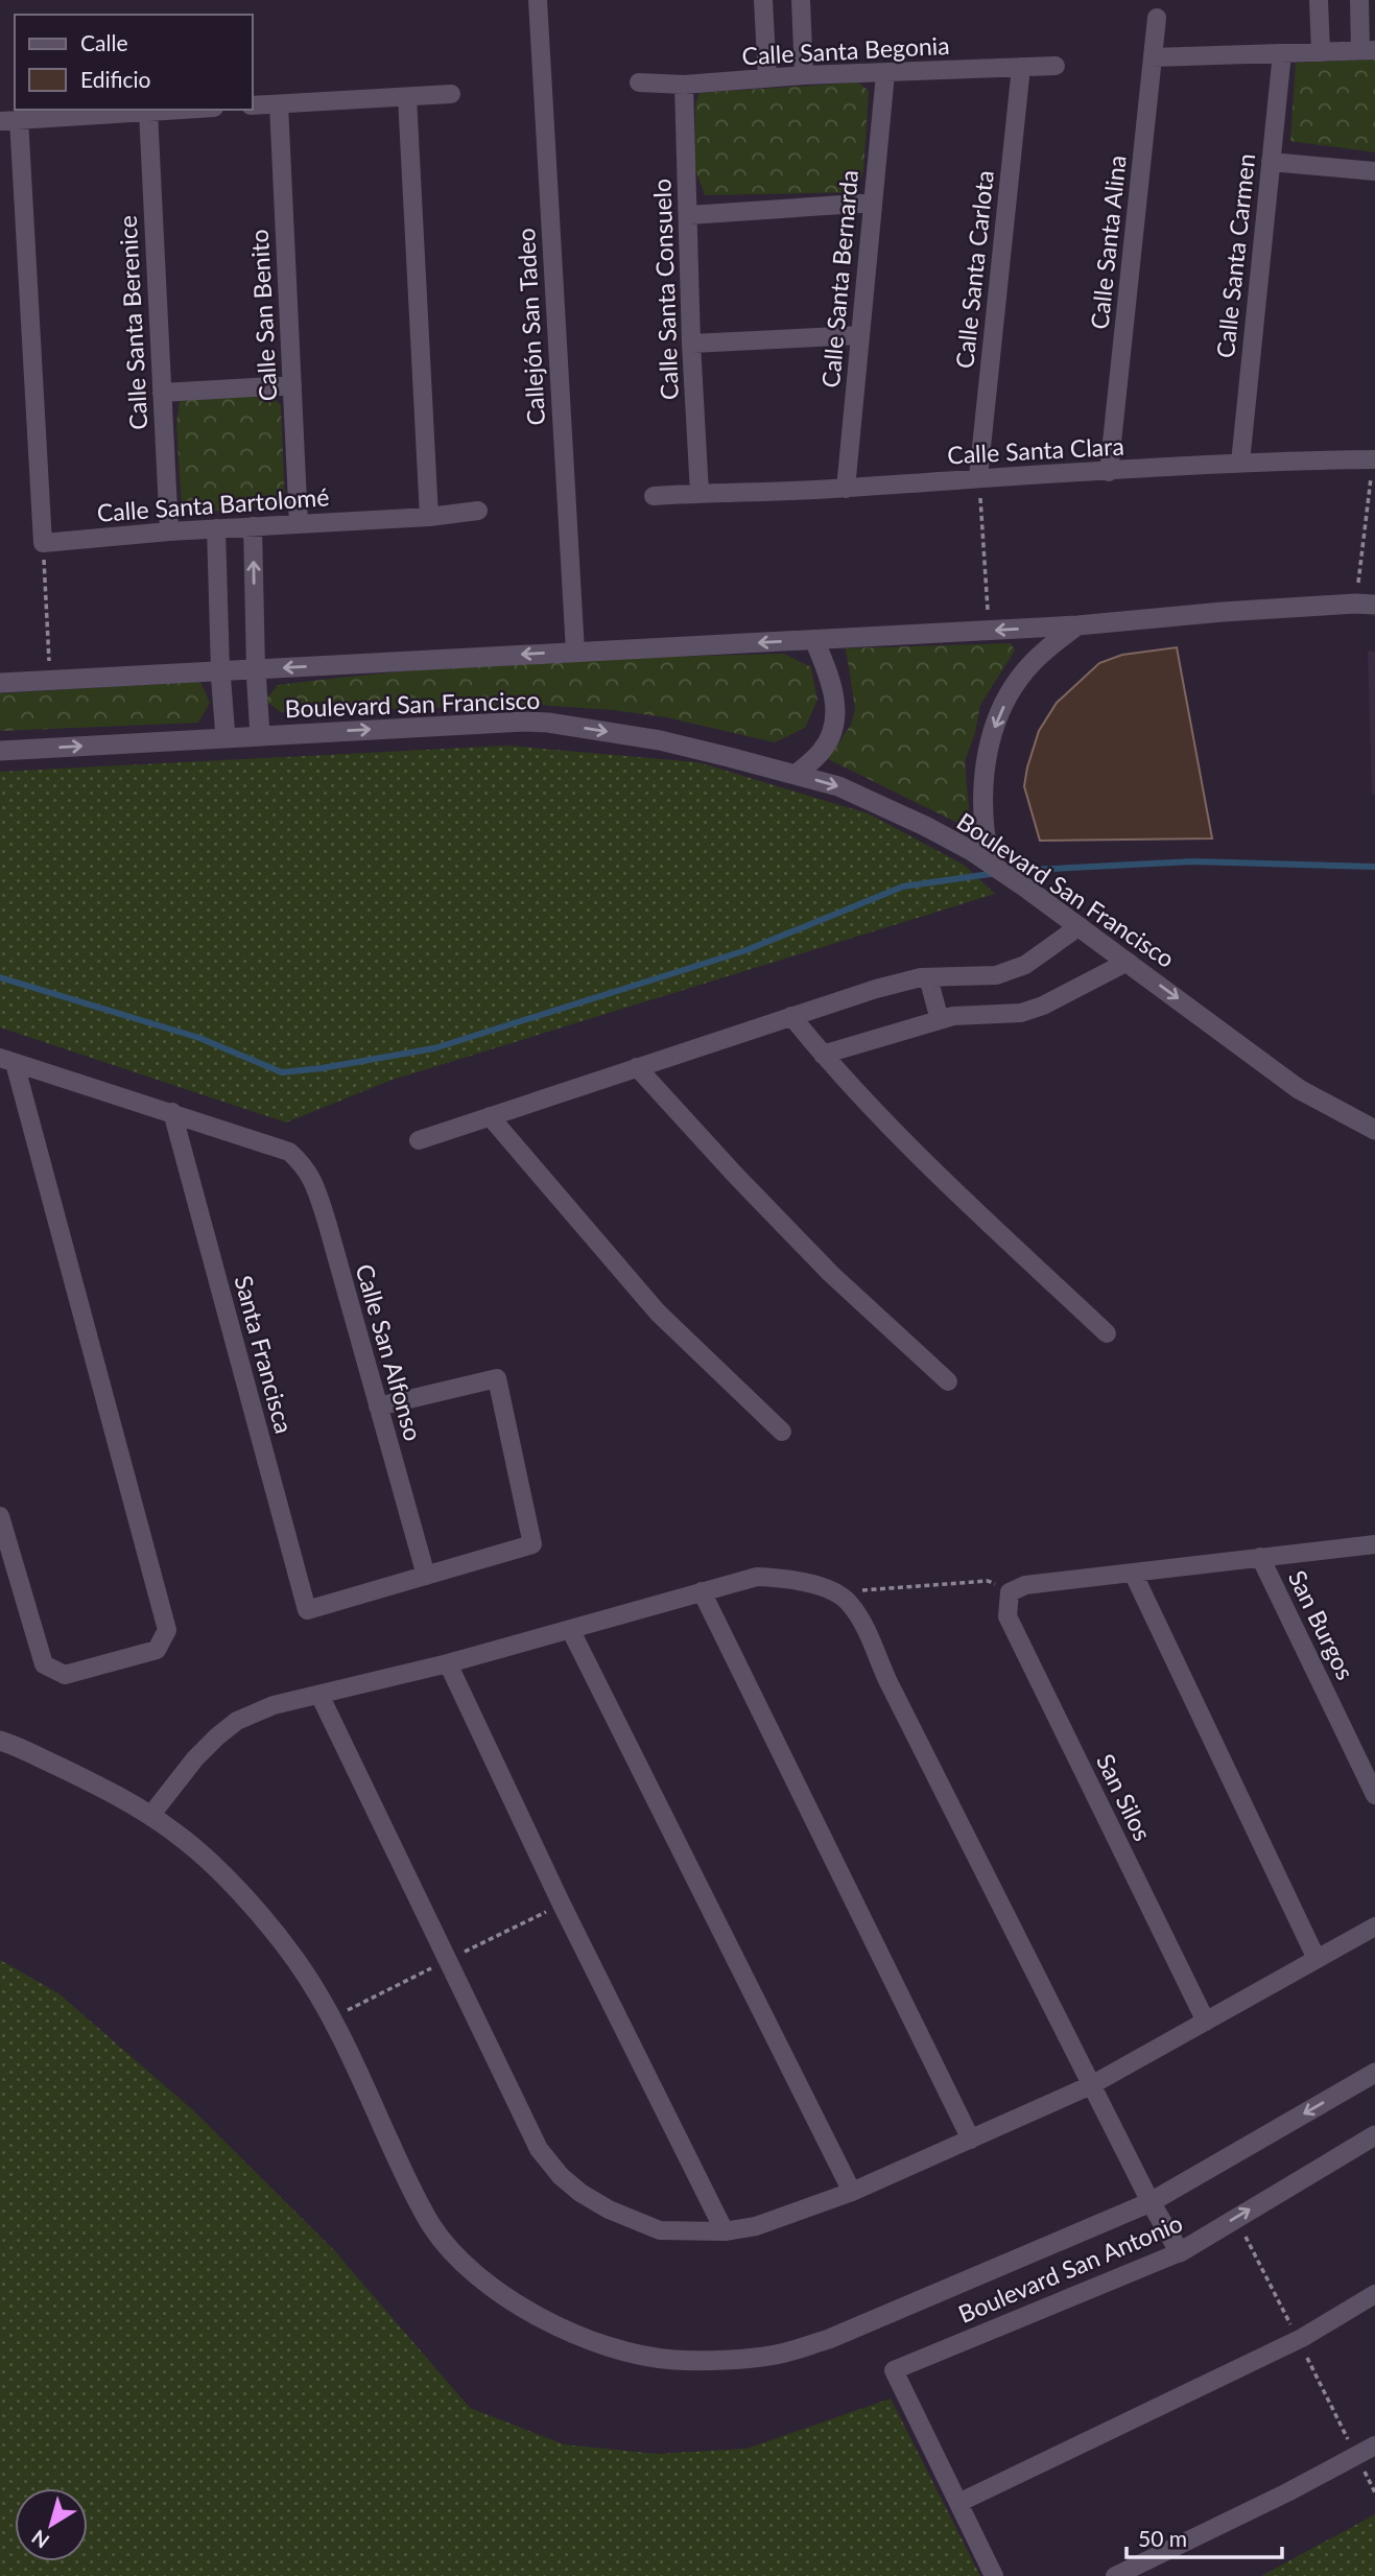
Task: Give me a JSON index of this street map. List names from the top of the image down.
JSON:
{
  "streets": {
    "street": [
      "Calle Santa Begonia",
      "Calle Santa Alina",
      "Calle Santa Carmen",
      "Calle Santa Carlota",
      "Calle Santa Bernarda",
      "Calle Santa Consuelo",
      "Calle San Benito",
      "Calle Santa Berenice",
      "Callejón San Tadeo",
      "Calle Santa Clara",
      "Calle Santa Bartolomé",
      "Boulevard San Francisco",
      "Calle San Alfonso",
      "Santa Francisca",
      "San Burgos",
      "San Silos",
      "Boulevard San Antonio"
    ]
  },
  "crossings": [
    ["Calle Santa Begonia", "Calle Santa Carlota"],
    ["Calle Santa Begonia", "Calle Santa Bernarda"],
    ["Calle Santa Begonia", "Calle Santa Consuelo"],
    ["Calle Santa Alina", "Calle Santa Clara"],
    ["Calle Santa Carmen", "Calle Santa Clara"],
    ["Calle Santa Carlota", "Calle Santa Clara"],
    ["Calle Santa Bernarda", "Calle Santa Clara"],
    ["Calle Santa Consuelo", "Calle Santa Clara"],
    ["Calle San Benito", "Calle Santa Bartolomé"],
    ["Calle Santa Berenice", "Calle Santa Bartolomé"],
    ["Callejón San Tadeo", "Boulevard San Francisco"],
    ["Calle San Alfonso", "Santa Francisca"]
  ],
  "legend": ["Calle", "Edificio"],
  "scale_bar": "50 m",
  "north": "bottom left"
}
